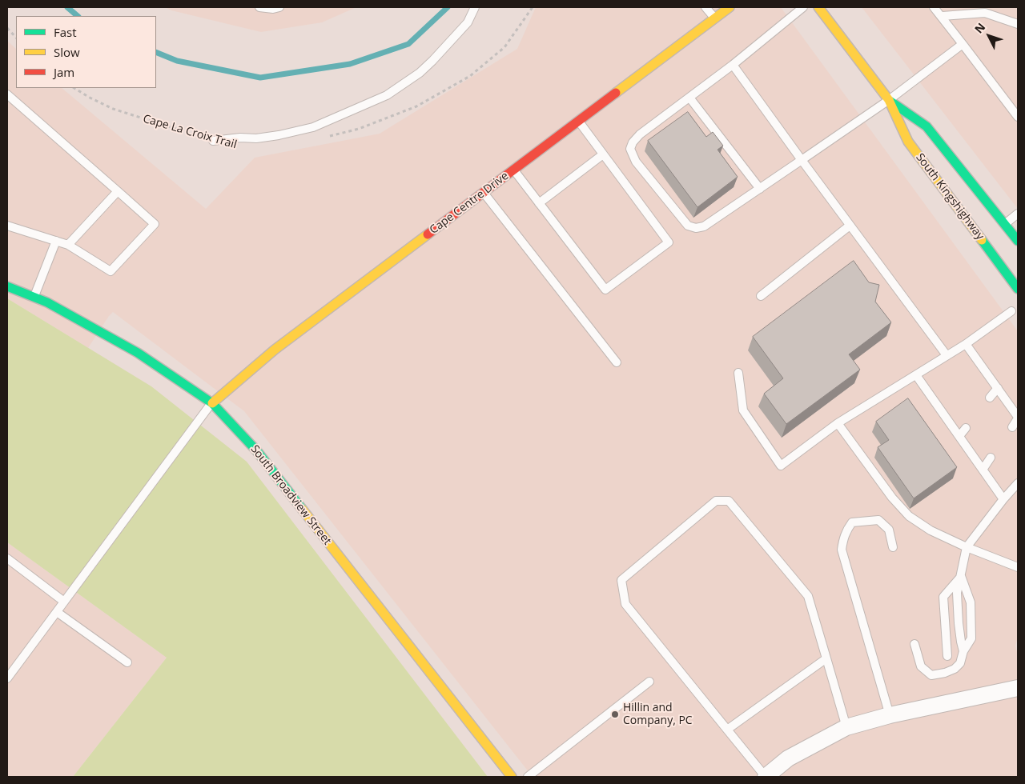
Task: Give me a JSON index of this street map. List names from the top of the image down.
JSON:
{
  "streets": {
    "street": ["South Kingshighway", "Cape Centre Drive", "South Broadview Street"],
    "path": ["Cape La Croix Trail"]
  },
  "crossings": [
    ["Cape Centre Drive", "South Broadview Street"]
  ],
  "places": ["Hillin and Company, PC"],
  "legend": ["Fast", "Slow", "Jam"],
  "north": "top left"
}
